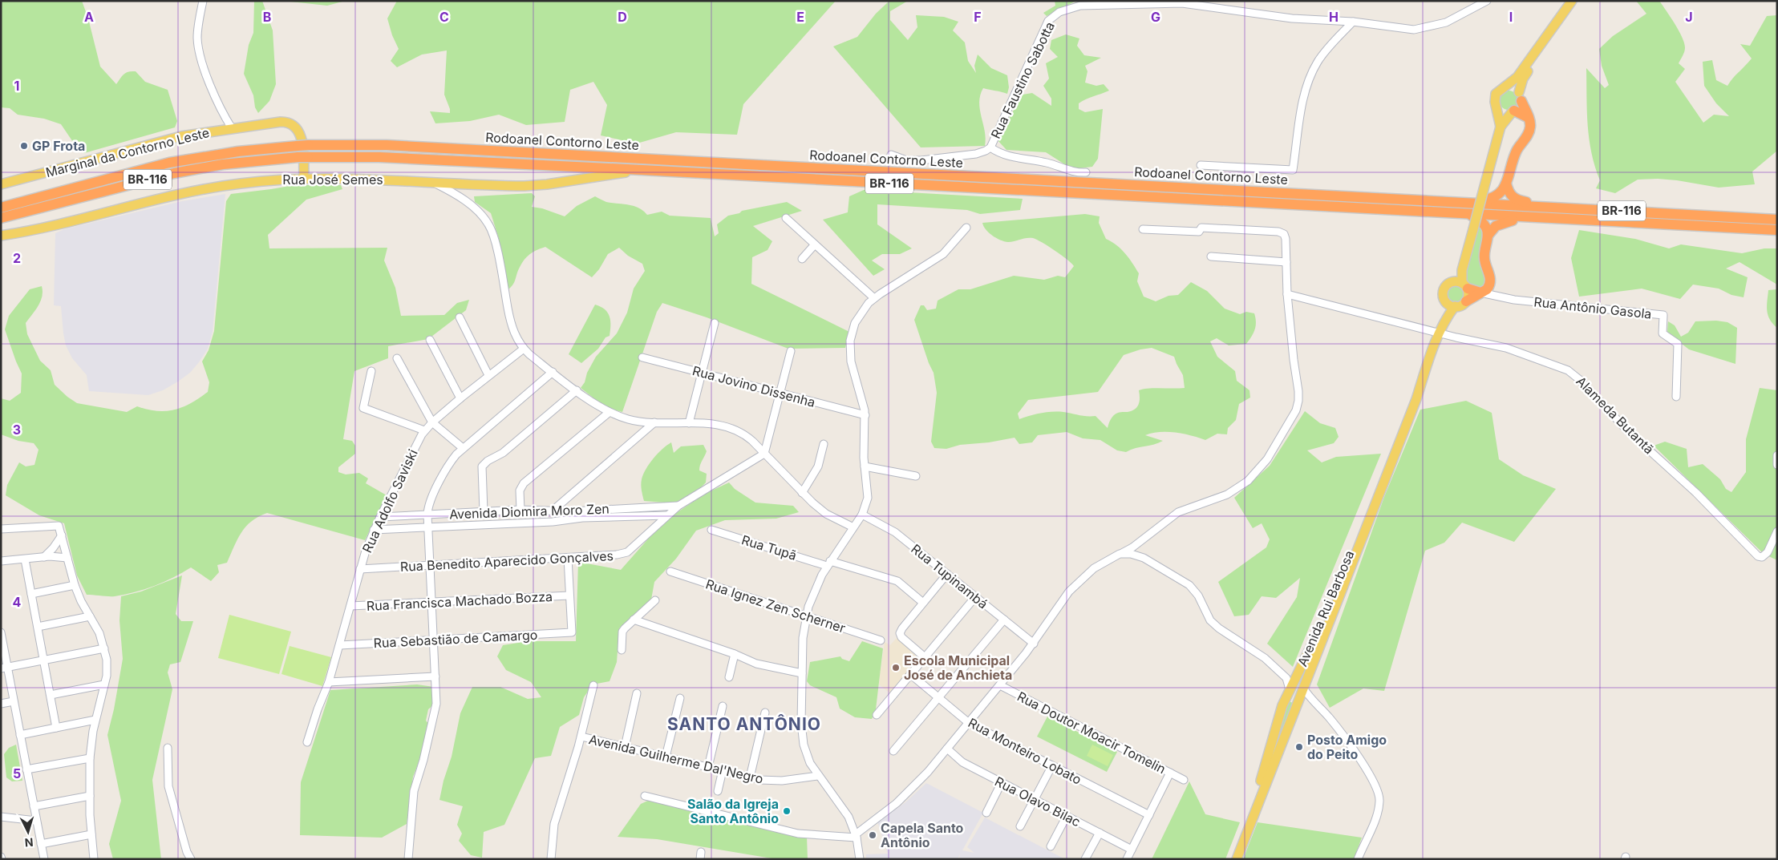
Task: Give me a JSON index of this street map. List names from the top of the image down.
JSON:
{
  "streets": {
    "highway": ["Rodoanel Contorno Leste", "BR-116"],
    "main road": ["Marginal da Contorno Leste", "Rua José Semes", "Avenida Rui Barbosa"],
    "street": [
      "Rua Faustino Sabotta",
      "Rua Antônio Gasola",
      "Rua Jovino Dissenha",
      "Alameda Butantã",
      "Rua Adolfo Saviski",
      "Avenida Diomira Moro Zen",
      "Rua Tupã",
      "Rua Benedito Aparecido Gonçalves",
      "Rua Tupinambá",
      "Rua Francisca Machado Bozza",
      "Rua Ignez Zen Scherner",
      "Rua Sebastião de Camargo",
      "Rua Doutor Moacir Tomelin",
      "Rua Monteiro Lobato",
      "Avenida Guilherme Dal'Negro",
      "Rua Olavo Bilac"
    ]
  },
  "crossings": [
    ["Rodoanel Contorno Leste", "Rua José Semes"],
    ["Marginal da Contorno Leste", "Rua José Semes"],
    ["Alameda Butantã", "Avenida Rui Barbosa"],
    ["Rua Adolfo Saviski", "Avenida Diomira Moro Zen"],
    ["Rua Adolfo Saviski", "Rua Benedito Aparecido Gonçalves"],
    ["Rua Adolfo Saviski", "Rua Francisca Machado Bozza"],
    ["Rua Adolfo Saviski", "Rua Sebastião de Camargo"],
    ["Avenida Diomira Moro Zen", "Rua Benedito Aparecido Gonçalves"],
    ["Rua Francisca Machado Bozza", "Rua Sebastião de Camargo"]
  ],
  "districts": ["SANTO ANTÔNIO"],
  "places": [
    "GP Frota",
    "Escola Municipal José de Anchieta",
    "Posto Amigo do Peito",
    "Salão da Igreja Santo Antônio",
    "Capela Santo Antônio"
  ],
  "north": "bottom",
  "grid": {
    "columns": [
      "A",
      "B",
      "C",
      "D",
      "E",
      "F",
      "G",
      "H",
      "I",
      "J"
    ],
    "rows": [
      "1",
      "2",
      "3",
      "4",
      "5"
    ]
  }
}
